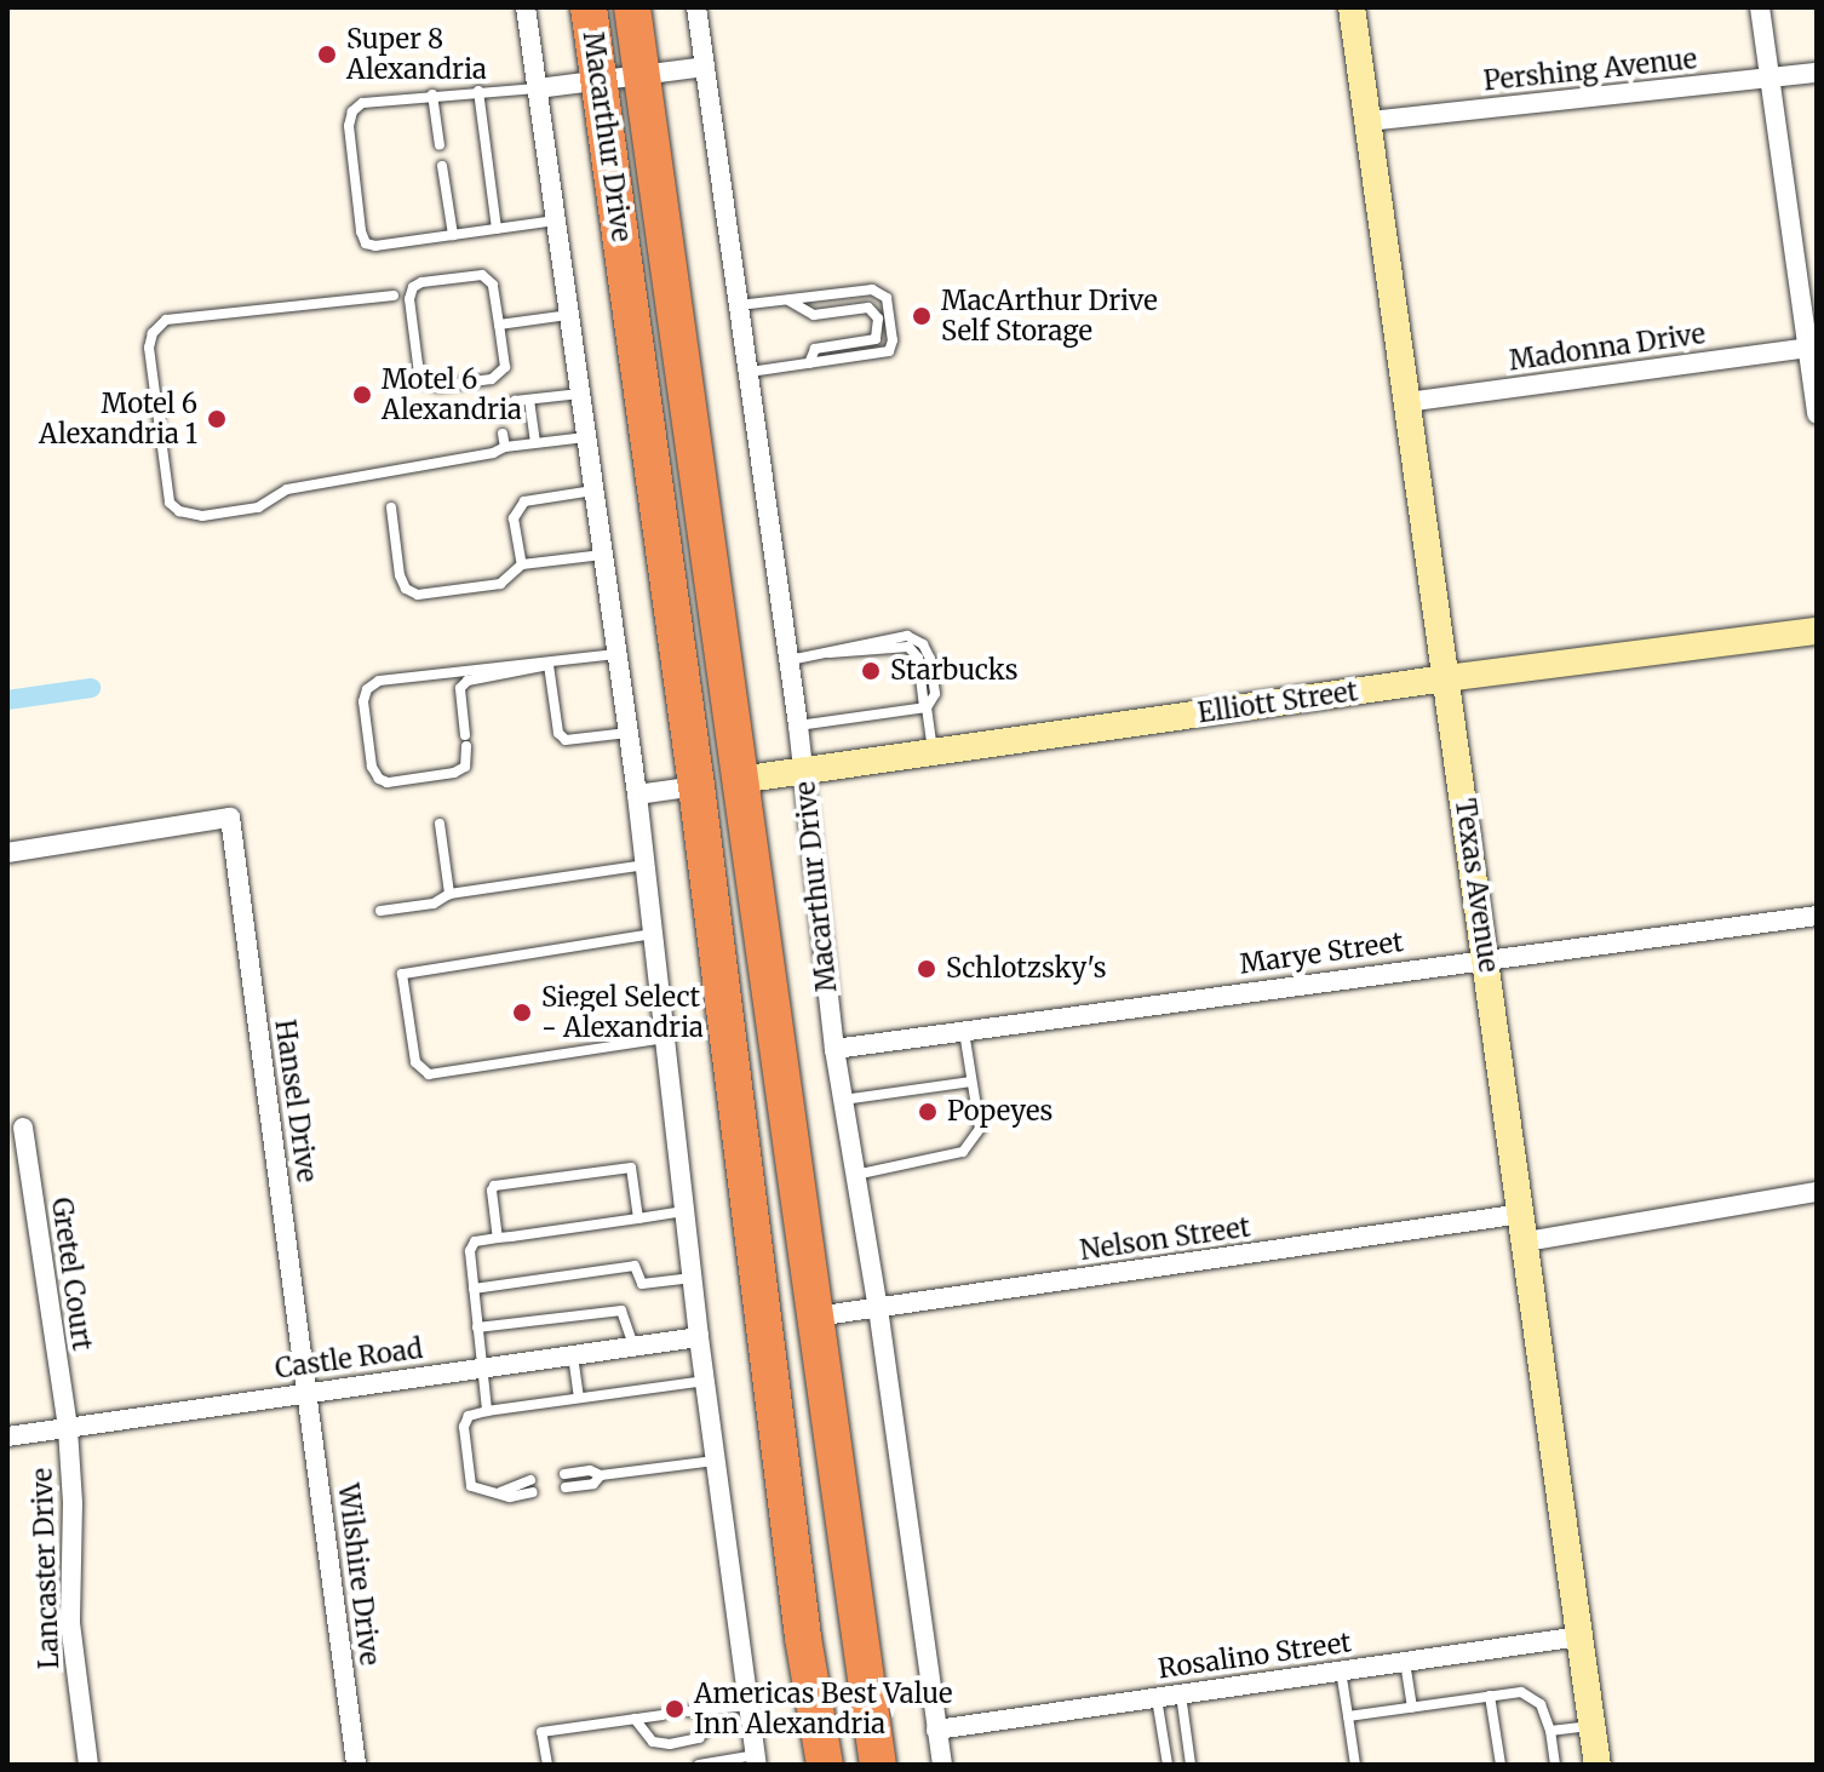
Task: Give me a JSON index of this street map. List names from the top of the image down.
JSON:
{
  "streets": {
    "highway": ["Macarthur Drive"],
    "street": [
      "Pershing Avenue",
      "Madonna Drive",
      "Elliott Street",
      "Texas Avenue",
      "Marye Street",
      "Hansel Drive",
      "Nelson Street",
      "Gretel Court",
      "Castle Road",
      "Lancaster Drive",
      "Wilshire Drive",
      "Rosalino Street"
    ]
  },
  "crossings": [
    ["Pershing Avenue", "Texas Avenue"],
    ["Macarthur Drive", "Elliott Street"],
    ["Macarthur Drive", "Marye Street"],
    ["Macarthur Drive", "Nelson Street"],
    ["Macarthur Drive", "Rosalino Street"],
    ["Madonna Drive", "Texas Avenue"],
    ["Elliott Street", "Texas Avenue"],
    ["Texas Avenue", "Marye Street"],
    ["Texas Avenue", "Nelson Street"],
    ["Texas Avenue", "Rosalino Street"],
    ["Hansel Drive", "Castle Road"],
    ["Hansel Drive", "Wilshire Drive"],
    ["Gretel Court", "Castle Road"],
    ["Gretel Court", "Lancaster Drive"],
    ["Castle Road", "Lancaster Drive"],
    ["Castle Road", "Wilshire Drive"]
  ],
  "places": [
    "Super 8 Alexandria",
    "MacArthur Drive Self Storage",
    "Motel 6 Alexandria",
    "Motel 6 Alexandria 1",
    "Starbucks",
    "Schlotzsky's",
    "Siegel Select - Alexandria",
    "Popeyes",
    "Americas Best Value Inn Alexandria"
  ]
}
